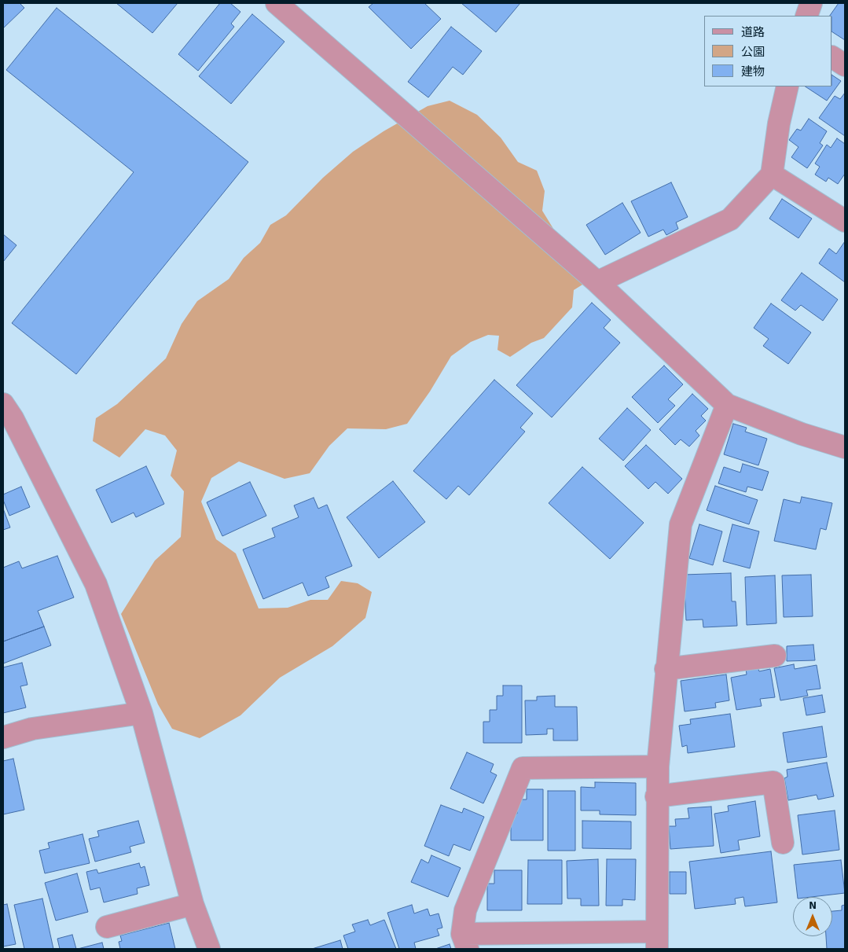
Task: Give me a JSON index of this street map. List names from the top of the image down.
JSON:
{
  "legend": ["道路", "公園", "建物"],
  "north": "top"
}
